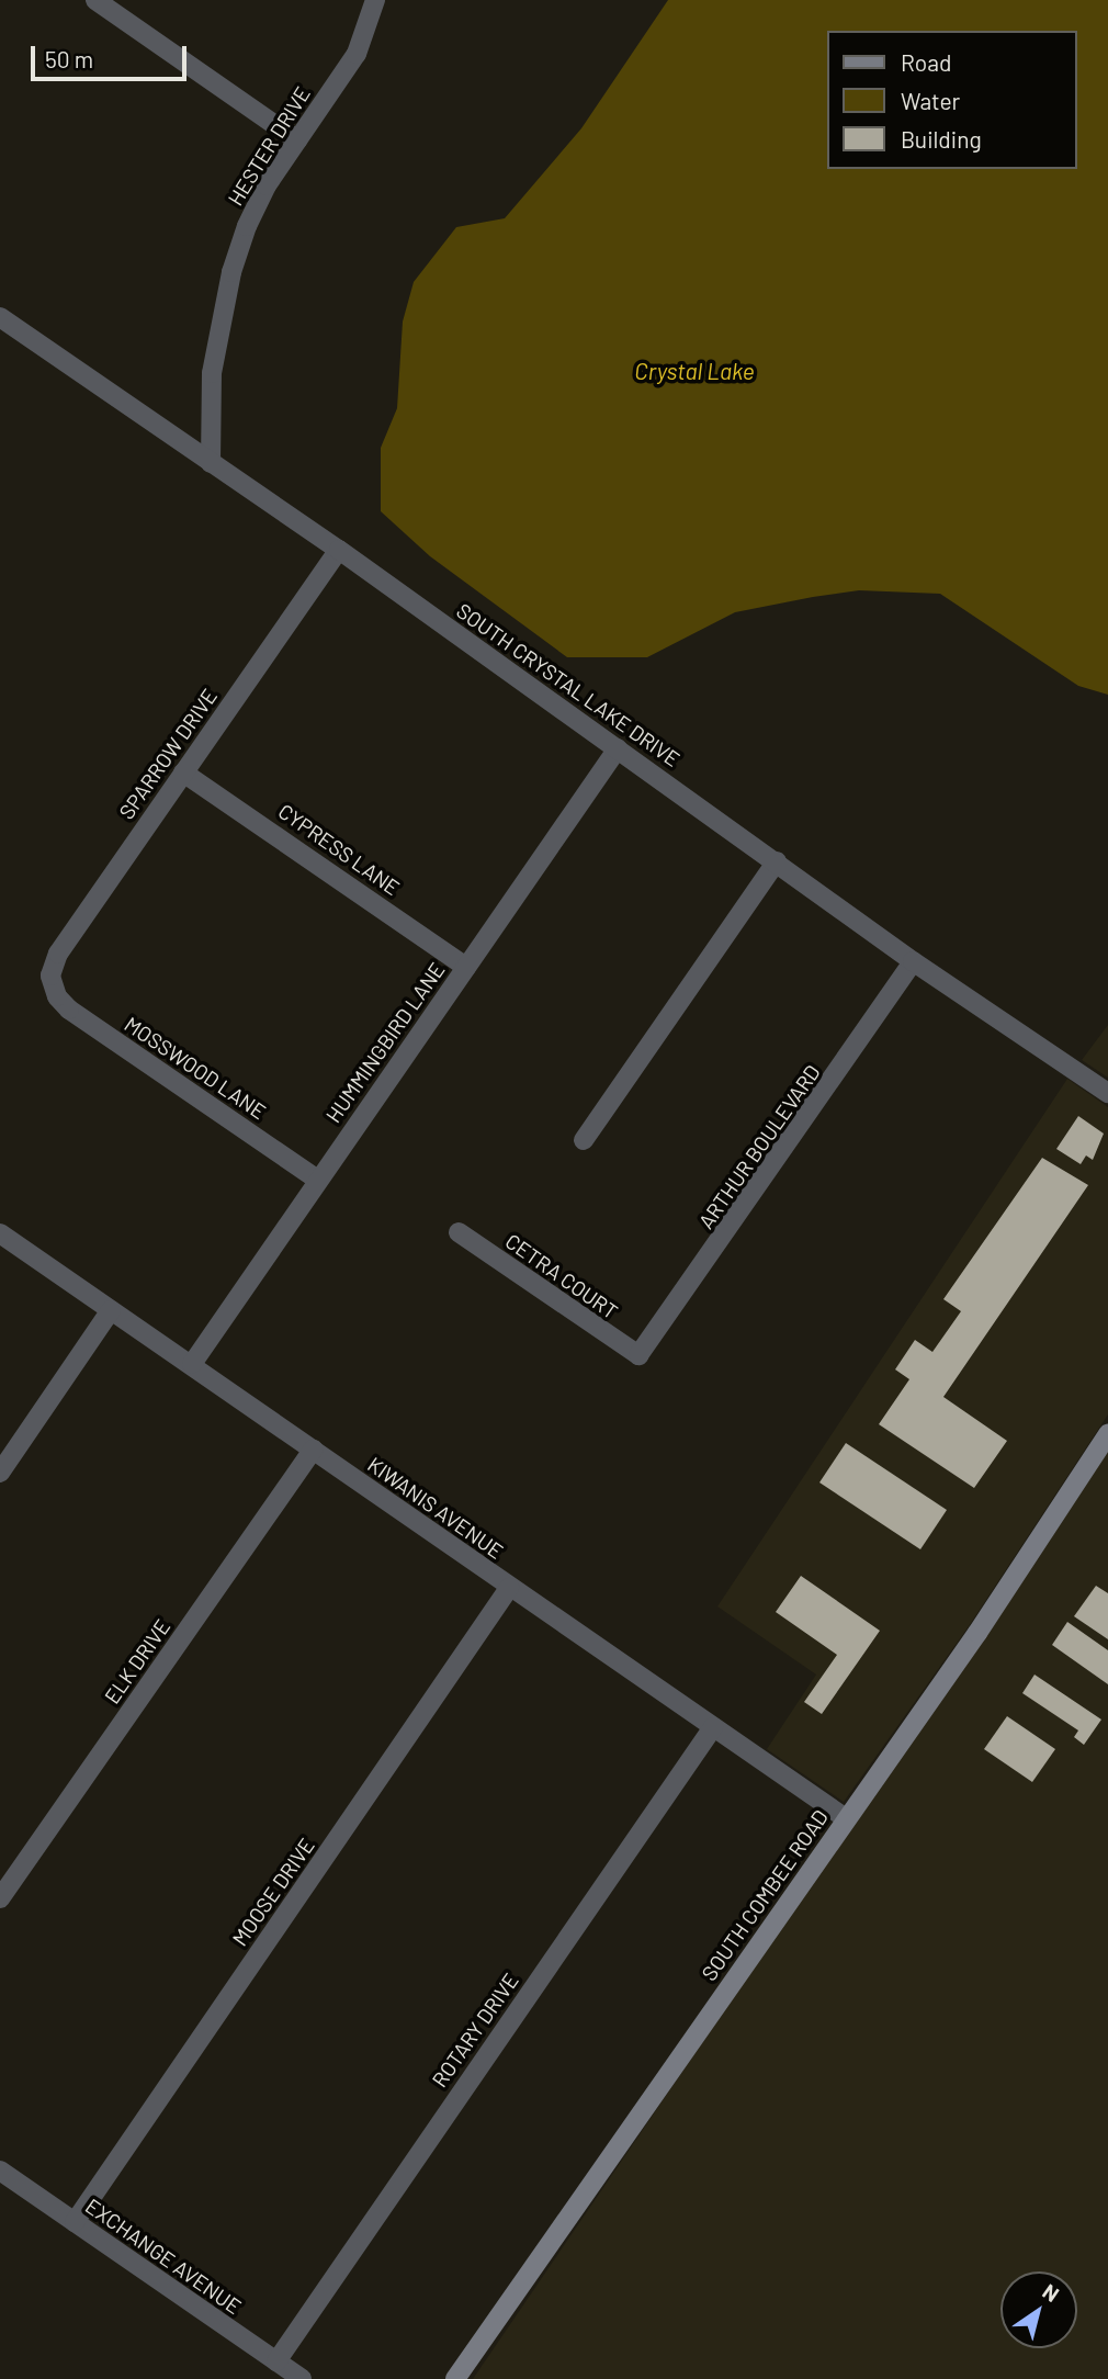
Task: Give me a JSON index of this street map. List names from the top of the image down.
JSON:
{
  "streets": {
    "main road": ["SOUTH COMBEE ROAD"],
    "street": [
      "HESTER DRIVE",
      "SOUTH CRYSTAL LAKE DRIVE",
      "SPARROW DRIVE",
      "CYPRESS LANE",
      "HUMMINGBIRD LANE",
      "MOSSWOOD LANE",
      "ARTHUR BOULEVARD",
      "CETRA COURT",
      "KIWANIS AVENUE",
      "ELK DRIVE",
      "MOOSE DRIVE",
      "ROTARY DRIVE",
      "EXCHANGE AVENUE"
    ]
  },
  "crossings": [
    ["HESTER DRIVE", "SOUTH CRYSTAL LAKE DRIVE"],
    ["SOUTH CRYSTAL LAKE DRIVE", "SPARROW DRIVE"],
    ["SOUTH CRYSTAL LAKE DRIVE", "HUMMINGBIRD LANE"],
    ["SOUTH CRYSTAL LAKE DRIVE", "ARTHUR BOULEVARD"],
    ["SPARROW DRIVE", "CYPRESS LANE"],
    ["SPARROW DRIVE", "MOSSWOOD LANE"],
    ["CYPRESS LANE", "HUMMINGBIRD LANE"],
    ["HUMMINGBIRD LANE", "MOSSWOOD LANE"],
    ["HUMMINGBIRD LANE", "KIWANIS AVENUE"],
    ["ARTHUR BOULEVARD", "CETRA COURT"],
    ["KIWANIS AVENUE", "ELK DRIVE"],
    ["KIWANIS AVENUE", "MOOSE DRIVE"],
    ["KIWANIS AVENUE", "SOUTH COMBEE ROAD"],
    ["KIWANIS AVENUE", "ROTARY DRIVE"],
    ["MOOSE DRIVE", "EXCHANGE AVENUE"],
    ["ROTARY DRIVE", "EXCHANGE AVENUE"]
  ],
  "water": ["Crystal Lake"],
  "legend": ["Road", "Water", "Building"],
  "scale_bar": "50 m",
  "north": "top right"
}
